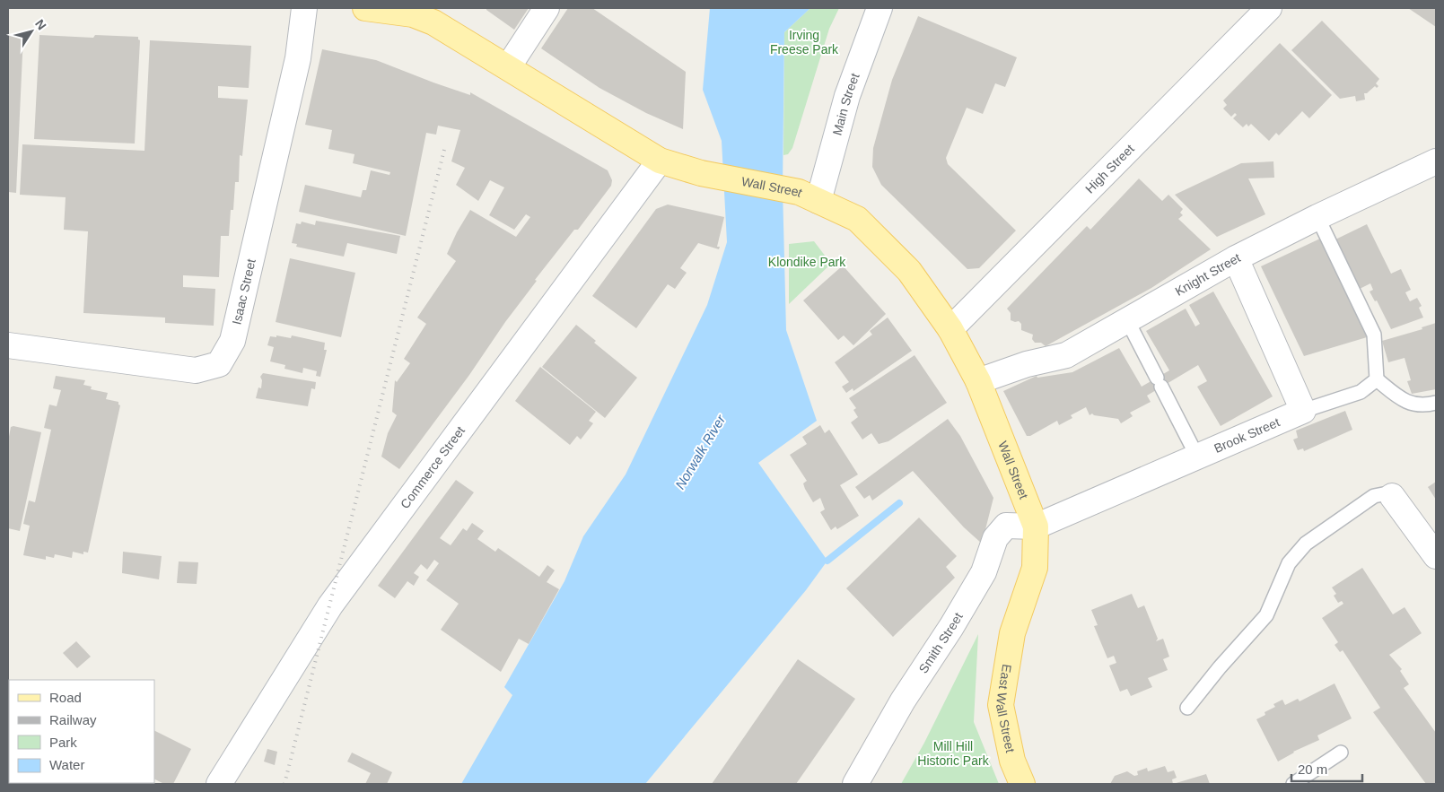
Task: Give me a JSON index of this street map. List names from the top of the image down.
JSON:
{
  "streets": {
    "main road": ["Wall Street", "East Wall Street"],
    "street": [
      "Main Street",
      "High Street",
      "Knight Street",
      "Isaac Street",
      "Brook Street",
      "Commerce Street",
      "Smith Street"
    ]
  },
  "crossings": [
    ["Main Street", "Wall Street"],
    ["High Street", "Wall Street"],
    ["Wall Street", "Knight Street"],
    ["Wall Street", "Brook Street"],
    ["Wall Street", "Commerce Street"],
    ["Wall Street", "Smith Street"],
    ["Wall Street", "East Wall Street"],
    ["Brook Street", "Smith Street"],
    ["Brook Street", "East Wall Street"],
    ["Smith Street", "East Wall Street"]
  ],
  "water": ["Norwalk River"],
  "parks": ["Irving Freese Park", "Klondike Park", "Mill Hill Historic Park"],
  "legend": [
    "Road",
    "Railway",
    "Park",
    "Water"
  ],
  "scale_bar": "20 m",
  "north": "top right"
}
